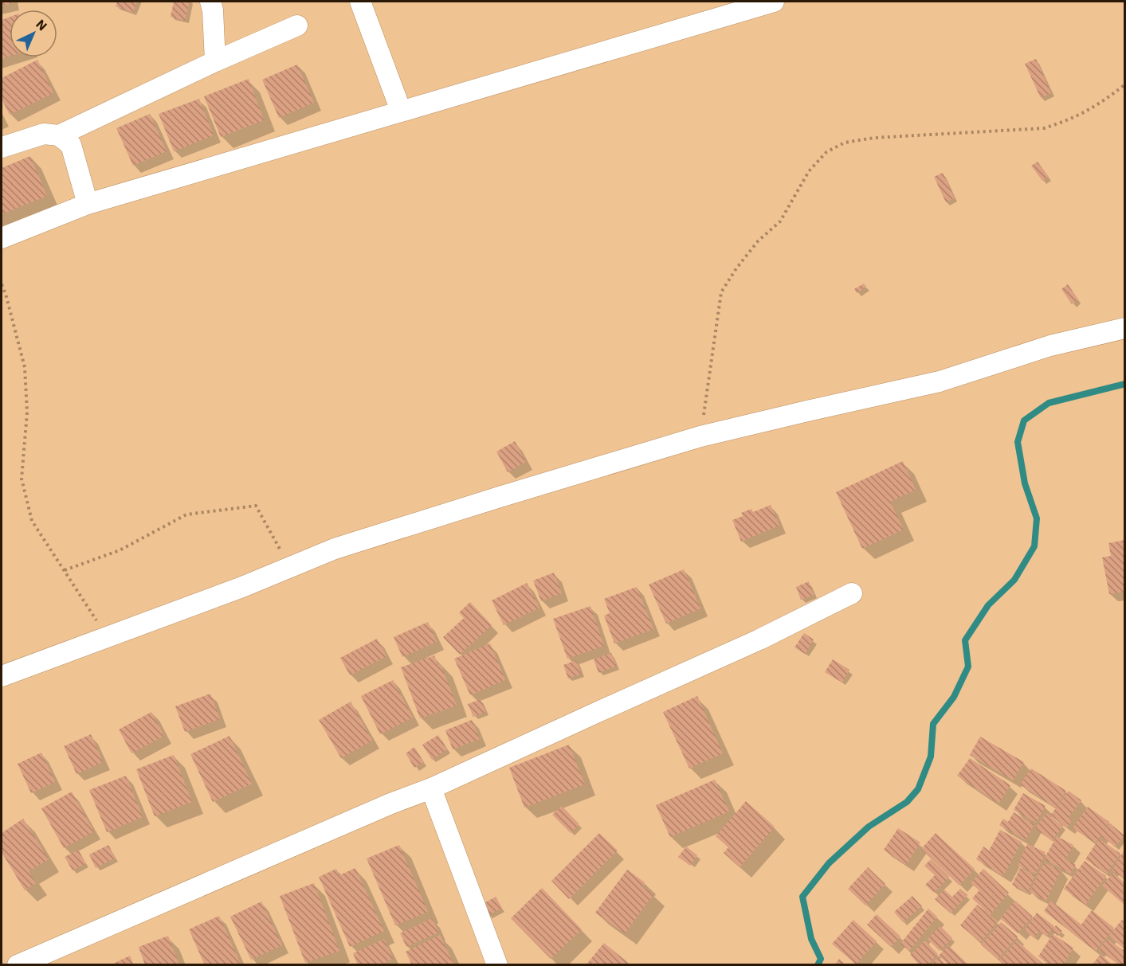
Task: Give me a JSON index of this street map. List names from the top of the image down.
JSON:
{
  "north": "top right"
}
